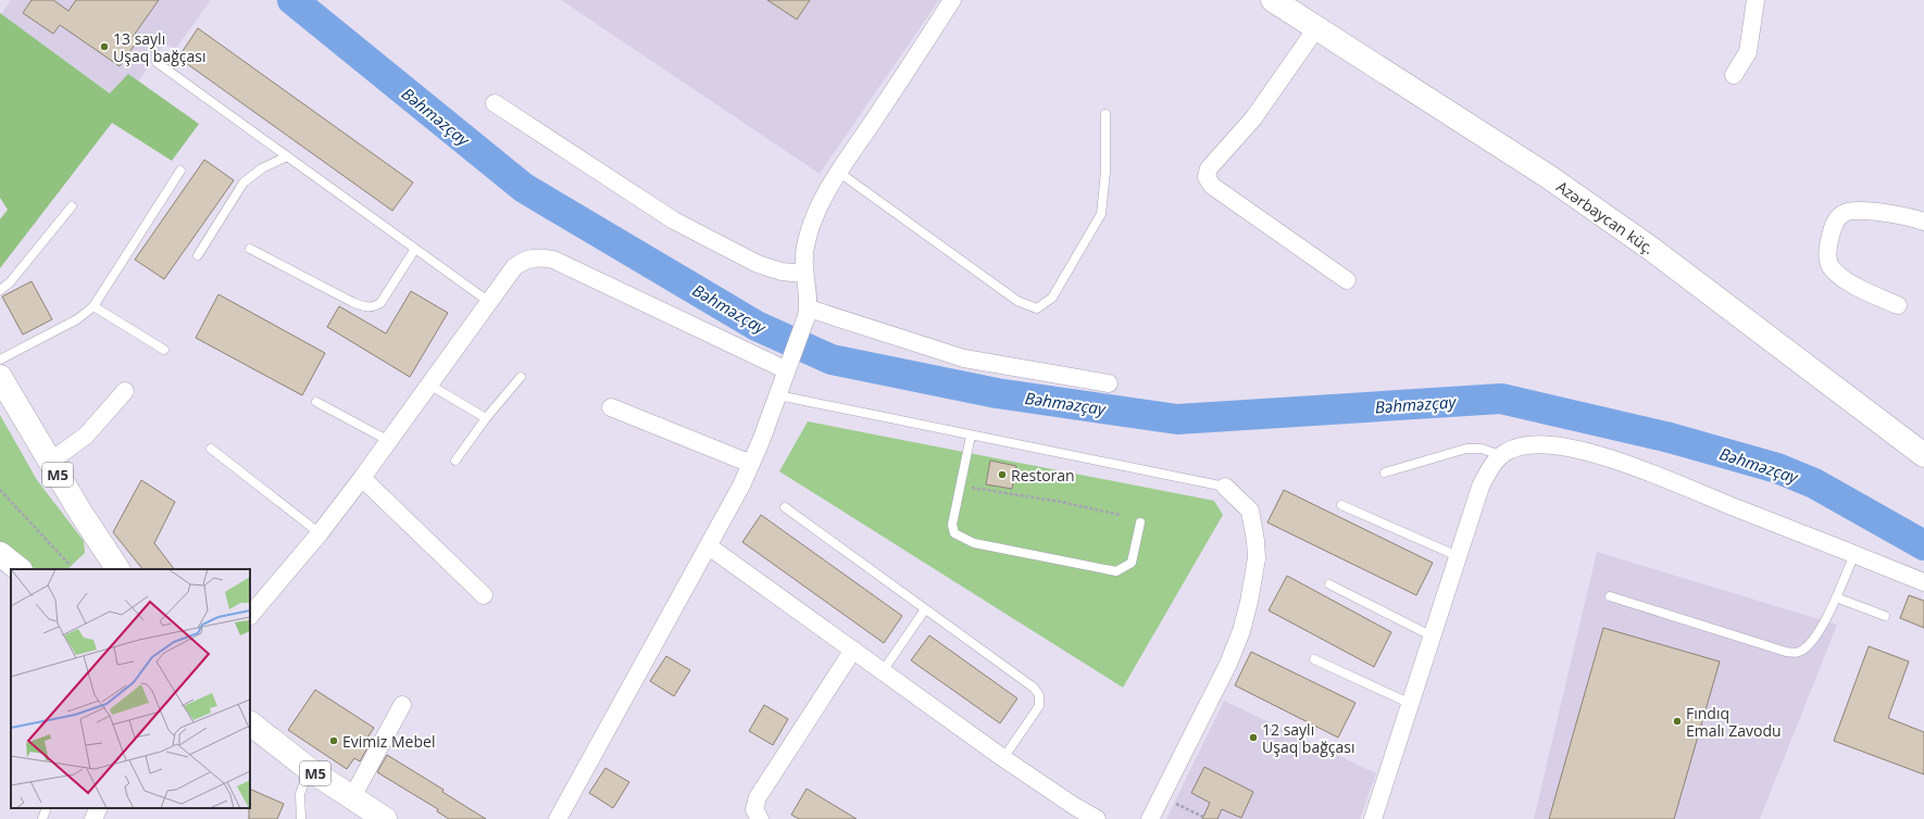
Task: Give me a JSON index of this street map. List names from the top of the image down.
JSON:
{
  "streets": {
    "main road": ["Azərbaycan küç.", "M5"]
  },
  "water": ["Bəhməzçay"],
  "places": [
    "13 saylı Uşaq bağçası",
    "Restoran",
    "Fındıq Emalı Zavodu",
    "12 saylı Uşaq bağçası",
    "Evimiz Mebel"
  ]
}
